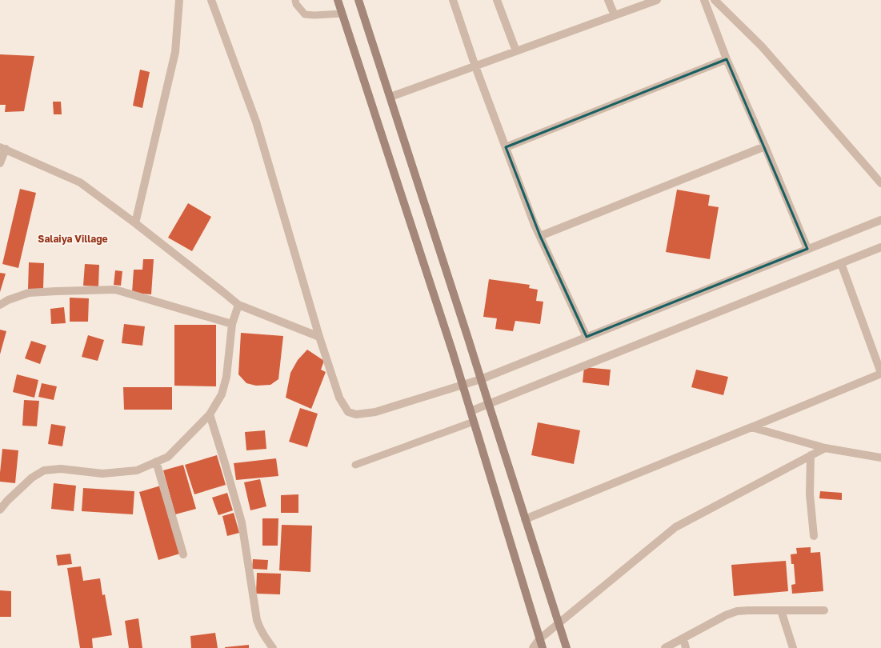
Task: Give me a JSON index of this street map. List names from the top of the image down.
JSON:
{
  "districts": ["Salaiya Village"]
}
